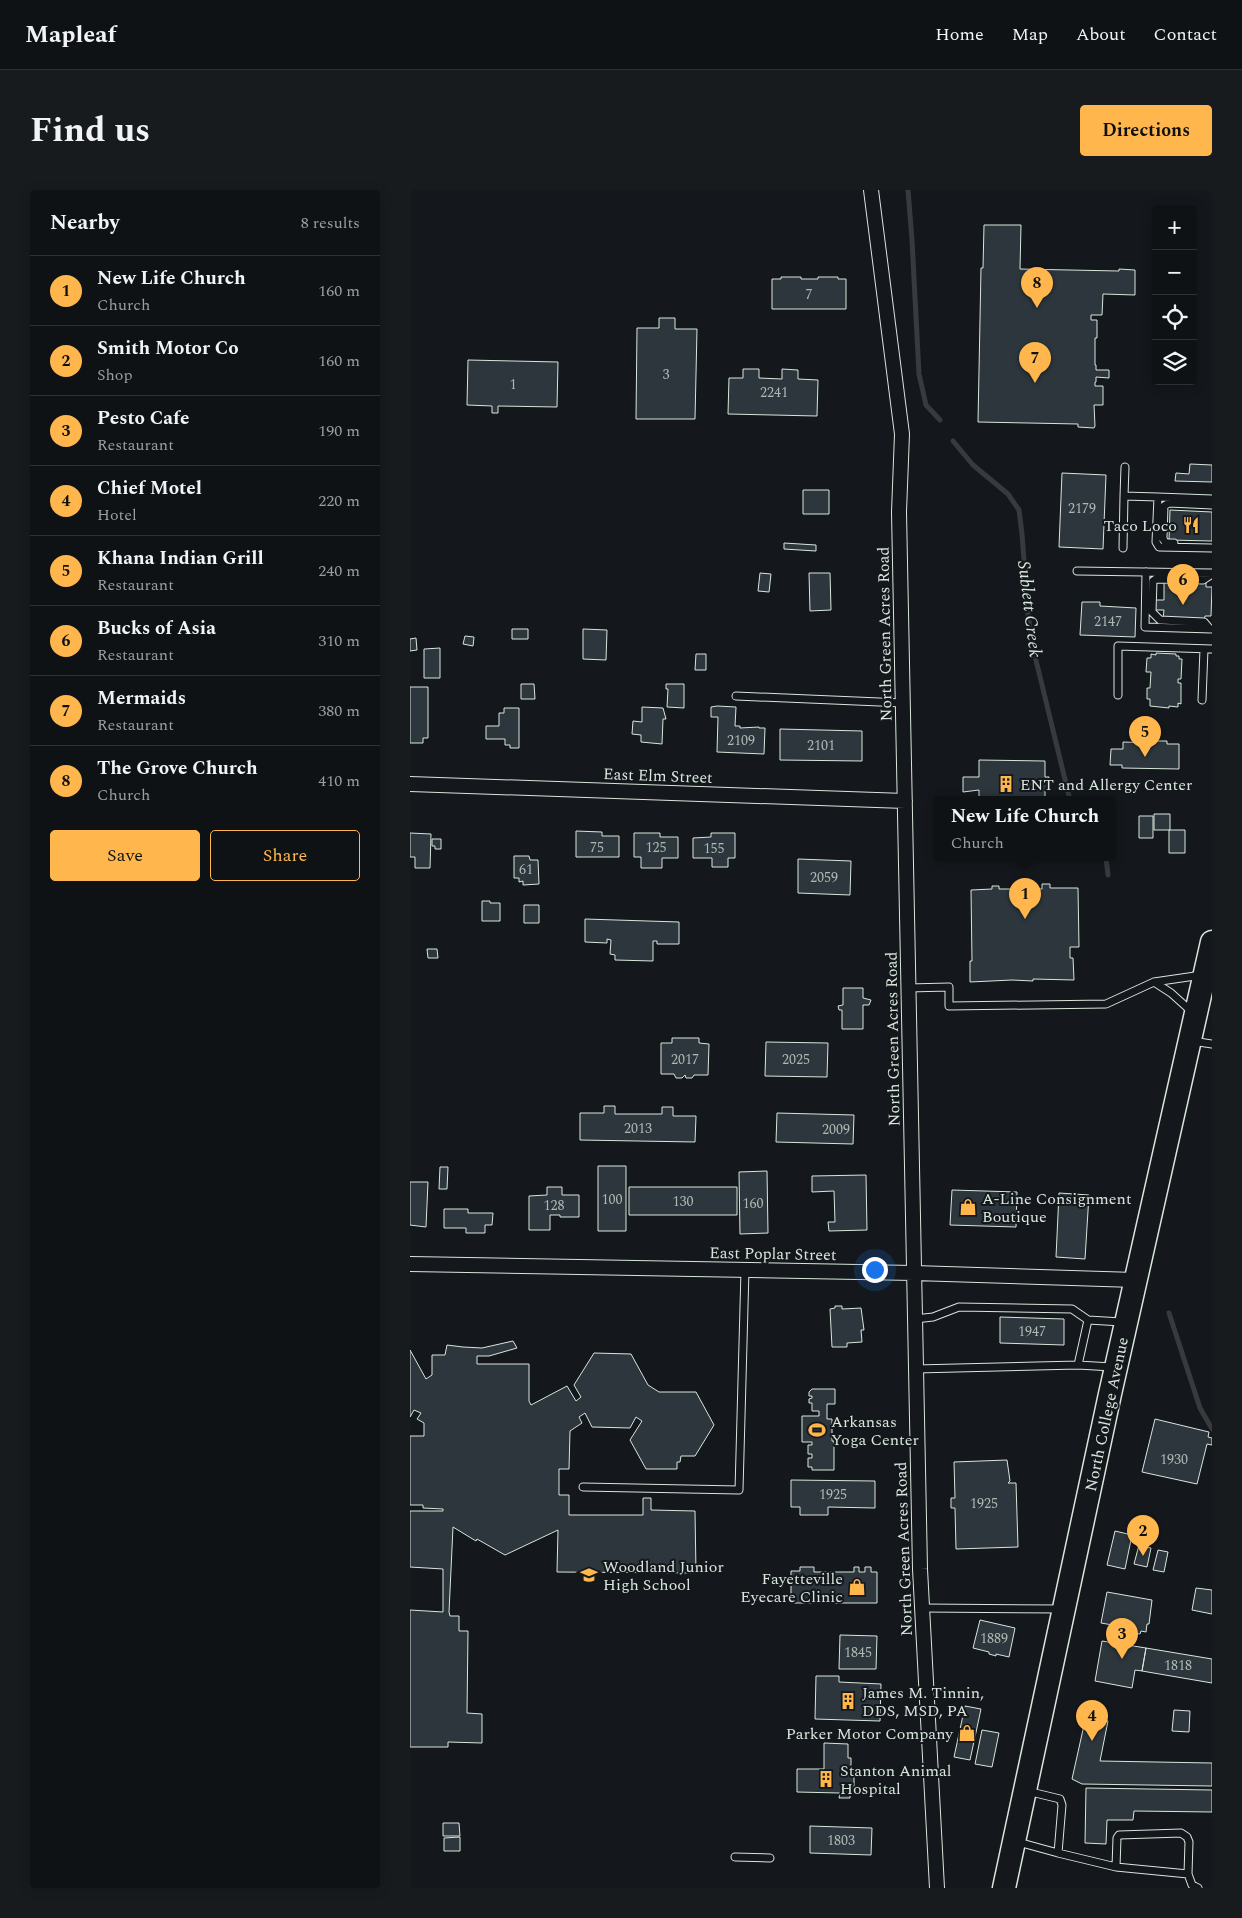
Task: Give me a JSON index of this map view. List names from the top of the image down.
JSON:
{
  "streets": {
    "main road": ["North College Avenue"],
    "street": ["North Green Acres Road", "East Elm Street", "East Poplar Street"]
  },
  "crossings": [
    ["North Green Acres Road", "East Elm Street"],
    ["North Green Acres Road", "East Poplar Street"],
    ["East Poplar Street", "North College Avenue"]
  ],
  "water": ["Sublett Creek"],
  "places": {
    "restaurant": ["Taco Loco"],
    "building": ["ENT and Allergy Center", "James M. Tinnin, DDS, MSD, PA", "Stanton Animal Hospital"],
    "shop": ["A-Line Consignment Boutique", "Fayetteville Eyecare Clinic", "Parker Motor Company"],
    "sports": ["Arkansas Yoga Center"],
    "school or university": ["Woodland Junior High School"]
  },
  "house_numbers": [
    "7",
    "3",
    "1",
    "2241",
    "2179",
    "2147",
    "2109",
    "2101",
    "75",
    "125",
    "155",
    "61",
    "2059",
    "2017",
    "2025",
    "2013",
    "2009",
    "100",
    "130",
    "160",
    "128",
    "1947",
    "1930",
    "1925",
    "1925",
    "1889",
    "1845",
    "1818",
    "1803"
  ],
  "page": {
    "header": "Mapleaf",
    "nav": [
      "Home",
      "Map",
      "About",
      "Contact"
    ],
    "title": "Find us",
    "buttons": [
      "Directions",
      ["Save", "Share"]
    ],
    "heading": ["Nearby", "8 results"],
    "map_buttons": ["+", "−"],
    "list": [
      {
        "mark": "1",
        "name": "New Life Church",
        "note": "Church",
        "value": "160 m"
      },
      {
        "mark": "2",
        "name": "Smith Motor Co",
        "note": "Shop",
        "value": "160 m"
      },
      {
        "mark": "3",
        "name": "Pesto Cafe",
        "note": "Restaurant",
        "value": "190 m"
      },
      {
        "mark": "4",
        "name": "Chief Motel",
        "note": "Hotel",
        "value": "220 m"
      },
      {
        "mark": "5",
        "name": "Khana Indian Grill",
        "note": "Restaurant",
        "value": "240 m"
      },
      {
        "mark": "6",
        "name": "Bucks of Asia",
        "note": "Restaurant",
        "value": "310 m"
      },
      {
        "mark": "7",
        "name": "Mermaids",
        "note": "Restaurant",
        "value": "380 m"
      },
      {
        "mark": "8",
        "name": "The Grove Church",
        "note": "Church",
        "value": "410 m"
      }
    ],
    "pins": [
      "8",
      "7",
      "6",
      "5",
      "1",
      "2",
      "3",
      "4"
    ],
    "popup": ["New Life Church", "Church"]
  }
}
